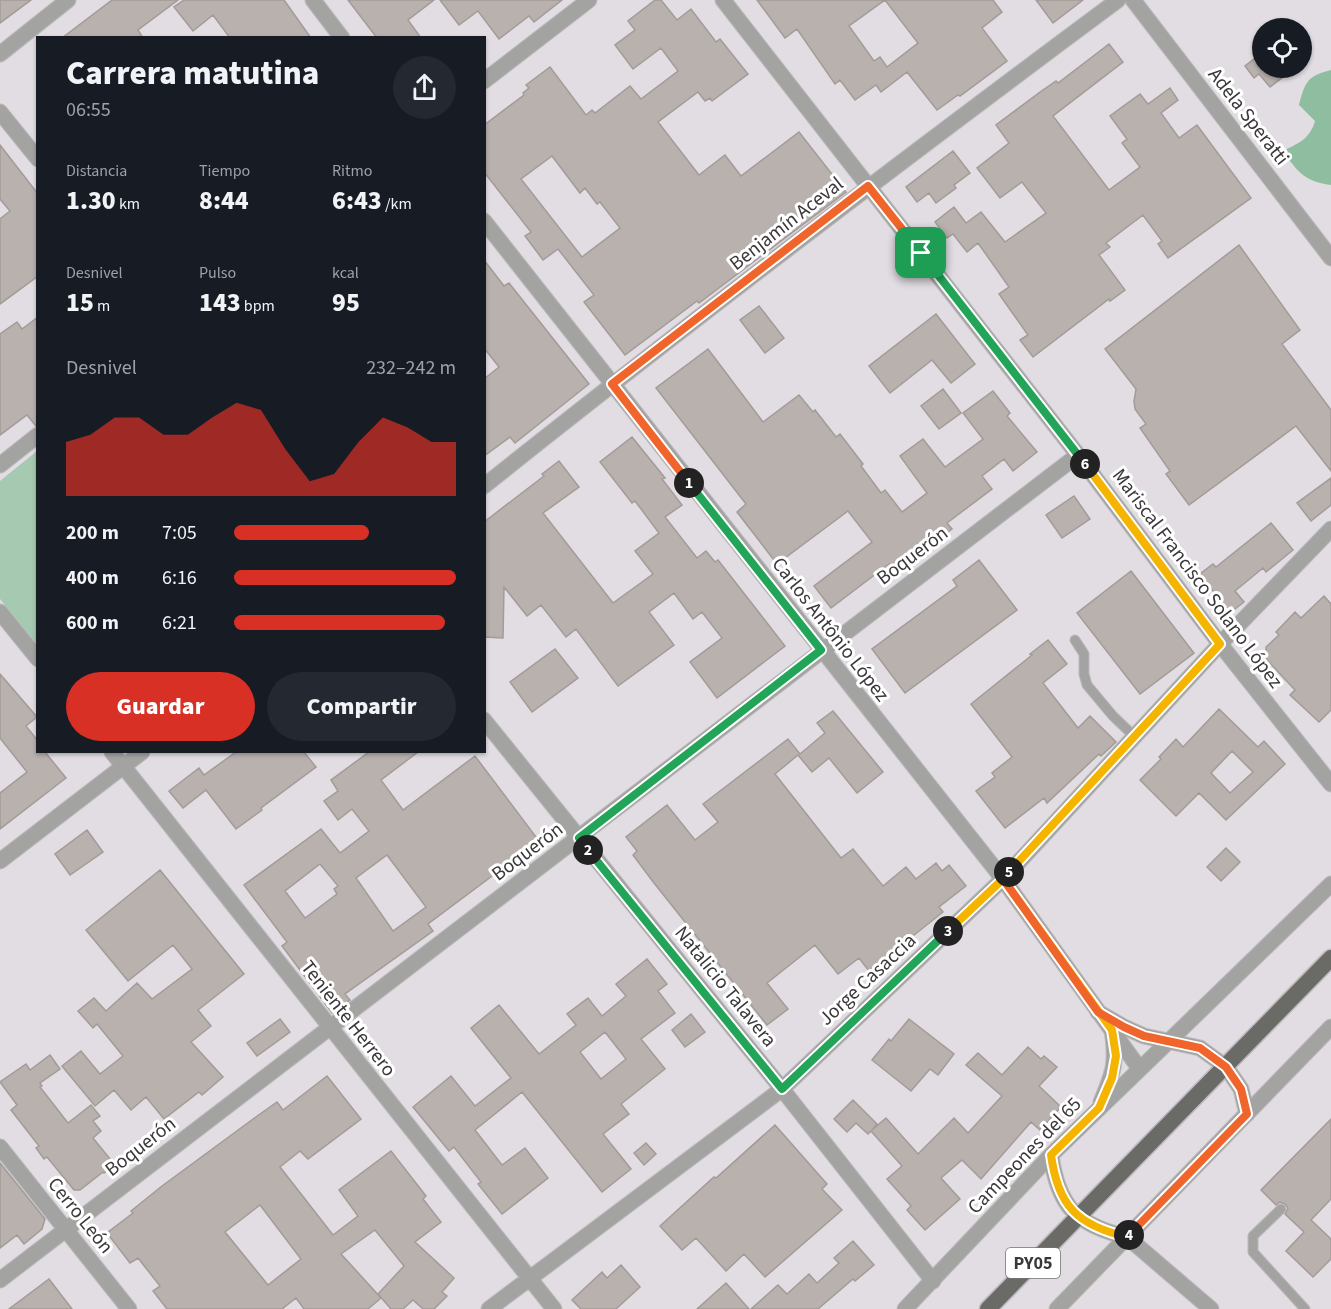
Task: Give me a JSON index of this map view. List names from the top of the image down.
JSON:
{
  "streets": {
    "highway": ["PY05"],
    "street": [
      "Adela Speratti",
      "Benjamín Aceval",
      "Boquerón",
      "Mariscal Francisco Solano López",
      "Carlos Antônio López",
      "Jorge Casaccia",
      "Natalicio Talavera",
      "Teniente Herrero",
      "Campeones del 65",
      "Cerro León"
    ]
  },
  "crossings": [
    ["Benjamín Aceval", "Mariscal Francisco Solano López"],
    ["Benjamín Aceval", "Carlos Antônio López"],
    ["Boquerón", "Mariscal Francisco Solano López"],
    ["Boquerón", "Carlos Antônio López"],
    ["Boquerón", "Natalicio Talavera"],
    ["Boquerón", "Teniente Herrero"],
    ["Boquerón", "Cerro León"],
    ["Mariscal Francisco Solano López", "Jorge Casaccia"],
    ["Carlos Antônio López", "Jorge Casaccia"],
    ["Carlos Antônio López", "Campeones del 65"],
    ["Jorge Casaccia", "Natalicio Talavera"],
    ["Jorge Casaccia", "Teniente Herrero"],
    ["Natalicio Talavera", "Campeones del 65"]
  ],
  "page": {
    "heading": ["Carrera matutina", "06:55"],
    "stats": [
      ["Distancia", "1.30 km"],
      ["Tiempo", "8:44"],
      ["Ritmo", "6:43 /km"],
      ["Desnivel", "15 m"],
      ["Pulso", "143 bpm"],
      ["kcal", "95"]
    ],
    "chart": ["Desnivel", "232–242 m"],
    "pins": [
      "6",
      "1",
      "2",
      "5",
      "3",
      "4"
    ],
    "list": [
      {
        "name": "200 m",
        "note": "7:05"
      },
      {
        "name": "400 m",
        "note": "6:16"
      },
      {
        "name": "600 m",
        "note": "6:21"
      }
    ],
    "buttons": ["Guardar", "Compartir"]
  }
}
